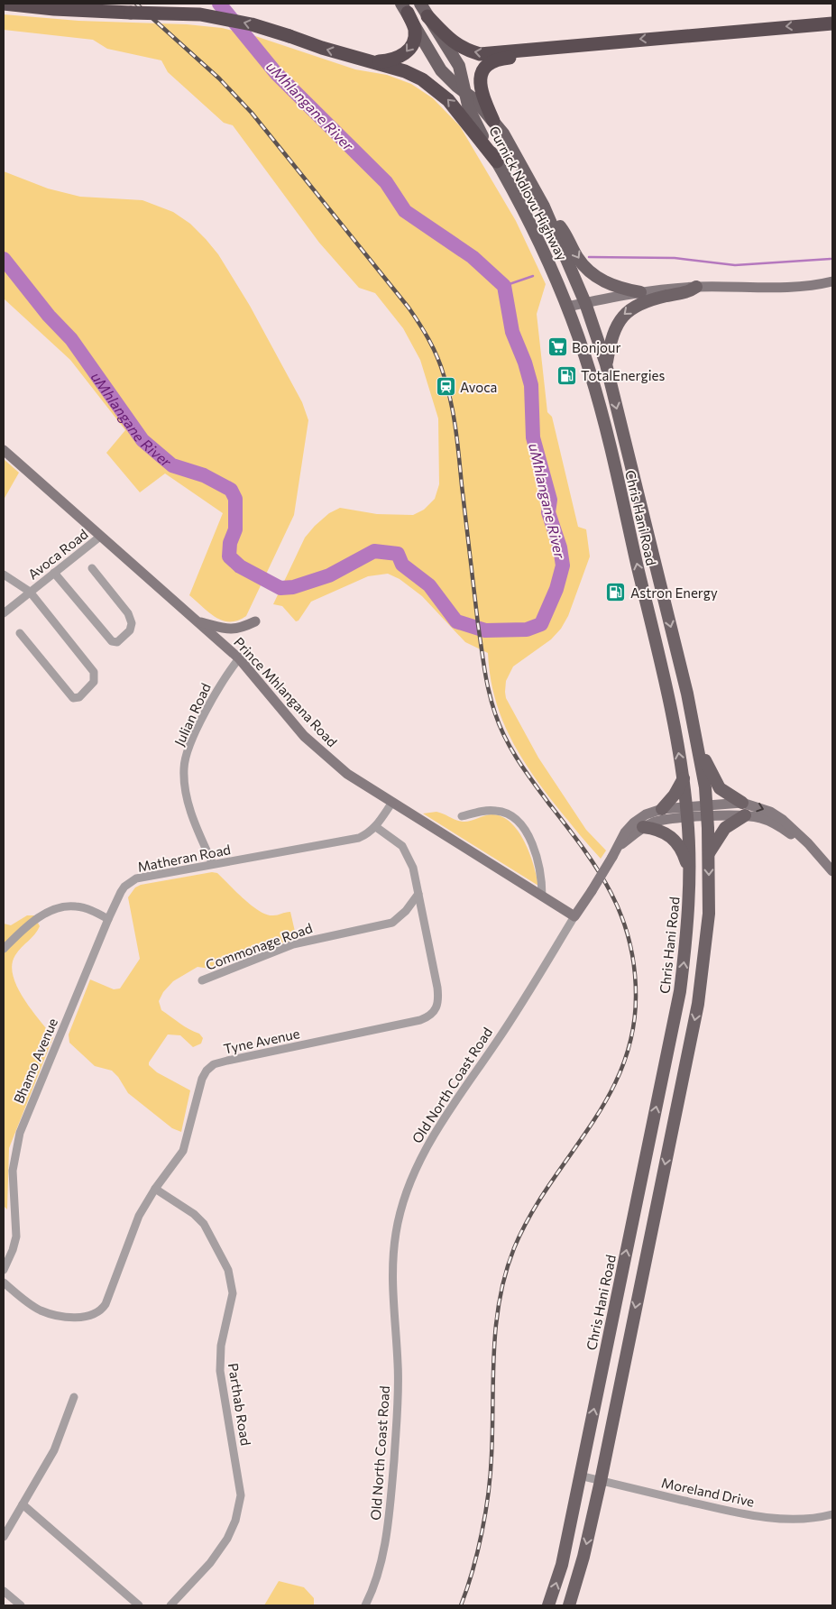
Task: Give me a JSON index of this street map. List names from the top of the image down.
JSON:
{
  "streets": {
    "main road": ["Curnick Ndlovu Highway", "Chris Hani Road"],
    "street": [
      "Avoca Road",
      "Prince Mhlangana Road",
      "Julian Road",
      "Matheran Road",
      "Commonage Road",
      "Tyne Avenue",
      "Bhamo Avenue",
      "Old North Coast Road",
      "Parthab Road",
      "Moreland Drive"
    ]
  },
  "crossings": [
    ["Curnick Ndlovu Highway", "Chris Hani Road"],
    ["Chris Hani Road", "Old North Coast Road"],
    ["Chris Hani Road", "Moreland Drive"],
    ["Avoca Road", "Prince Mhlangana Road"],
    ["Prince Mhlangana Road", "Julian Road"],
    ["Prince Mhlangana Road", "Matheran Road"],
    ["Prince Mhlangana Road", "Old North Coast Road"],
    ["Julian Road", "Matheran Road"],
    ["Matheran Road", "Tyne Avenue"],
    ["Matheran Road", "Bhamo Avenue"],
    ["Commonage Road", "Tyne Avenue"],
    ["Tyne Avenue", "Parthab Road"]
  ],
  "water": ["uMhlangane River"],
  "places": {
    "supermarket": ["Bonjour"],
    "fuel station": ["TotalEnergies", "Astron Energy"],
    "station": ["Avoca"]
  }
}
